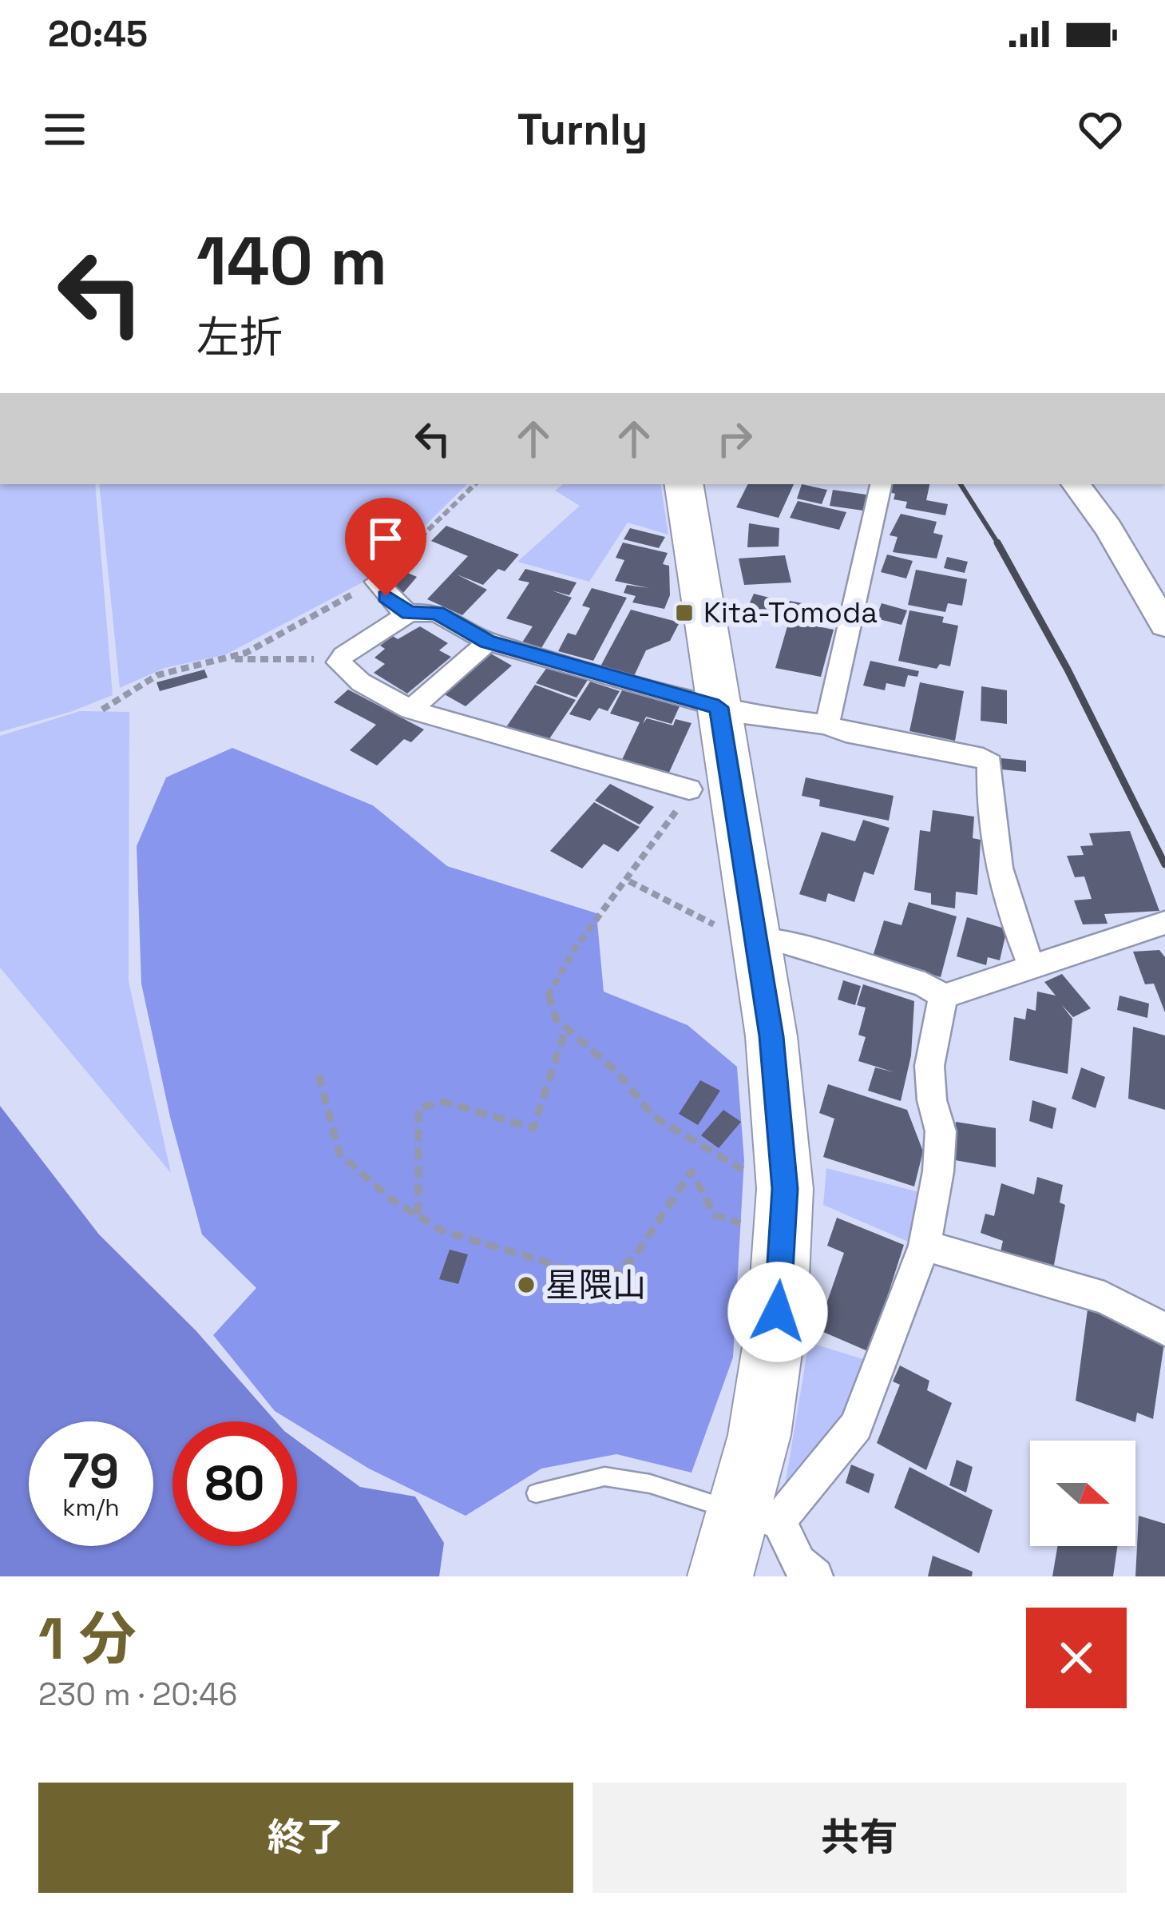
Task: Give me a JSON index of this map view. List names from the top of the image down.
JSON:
{
  "places": {
    "transit": ["Kita-Tomoda"],
    "other": ["星隈山"]
  },
  "north": "right",
  "page": {
    "status": "20:45",
    "header": "Turnly",
    "turn": ["140 m", "左折"],
    "speed": "79 km/h",
    "limit": "80",
    "heading": ["1 分", "230 m · 20:46"],
    "buttons": ["終了", "共有"]
  }
}
